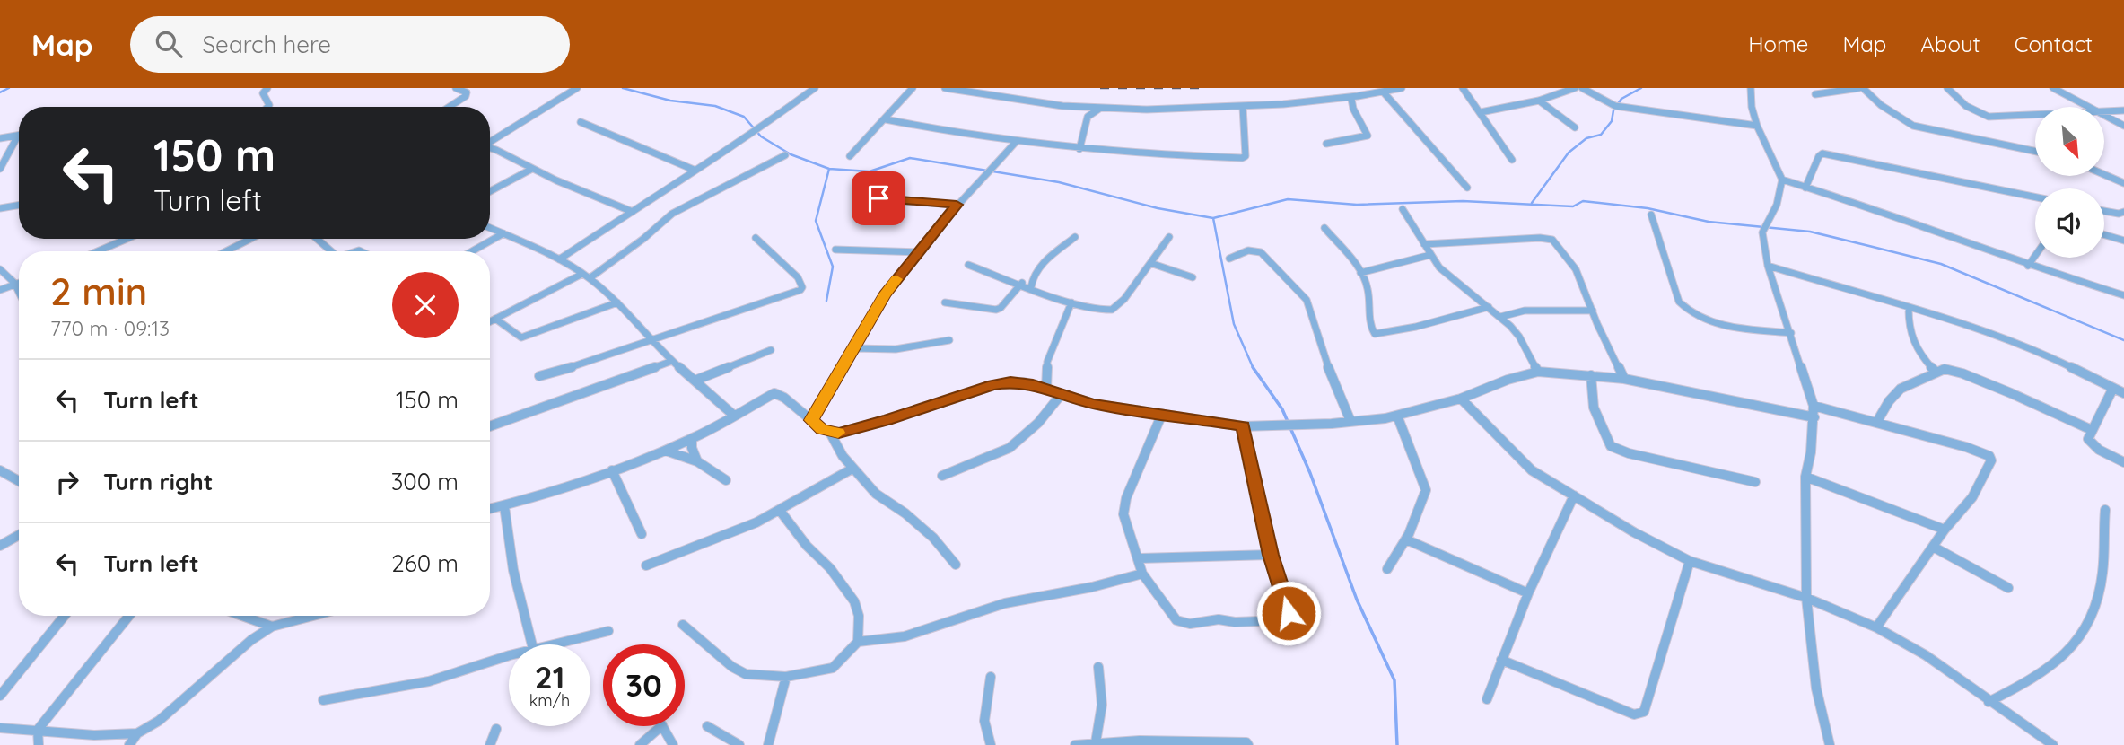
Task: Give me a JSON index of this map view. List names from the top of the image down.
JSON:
{
  "north": "bottom right",
  "page": {
    "header": "Map",
    "search": "Search here",
    "nav": [
      "Home",
      "Map",
      "About",
      "Contact"
    ],
    "turn": ["150 m", "Turn left"],
    "heading": ["2 min", "770 m · 09:13"],
    "list": [
      {
        "name": "Turn left",
        "value": "150 m"
      },
      {
        "name": "Turn right",
        "value": "300 m"
      },
      {
        "name": "Turn left",
        "value": "260 m"
      }
    ],
    "speed": "21 km/h",
    "limit": "30"
  }
}
